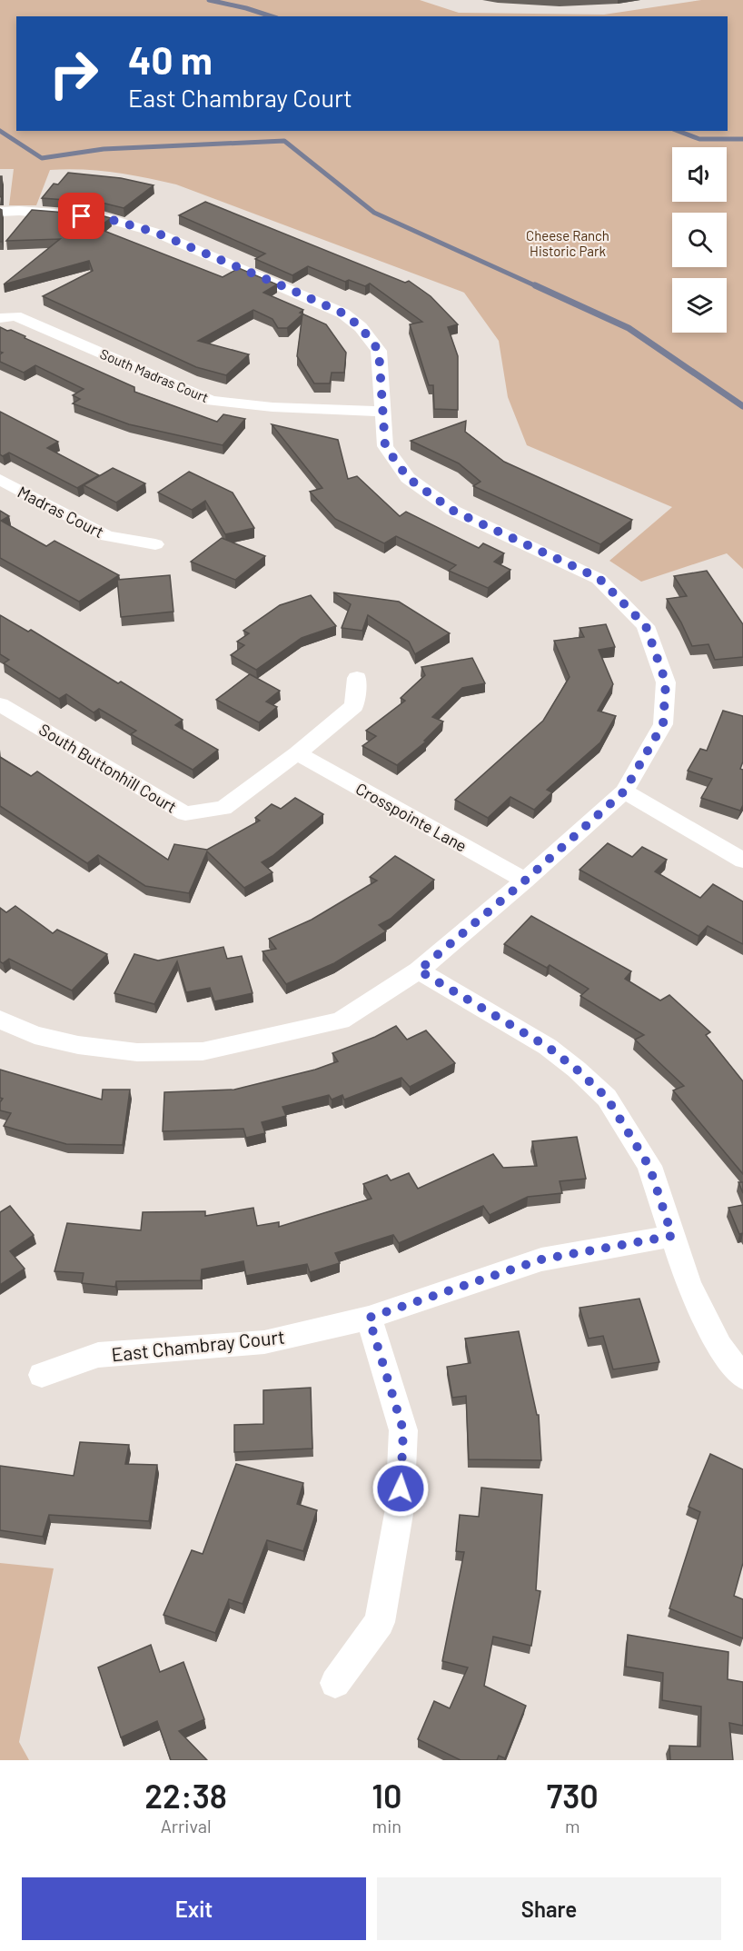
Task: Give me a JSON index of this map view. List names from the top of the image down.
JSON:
{
  "streets": {
    "street": [
      "South Madras Court",
      "Madras Court",
      "South Buttonhill Court",
      "Crosspointe Lane",
      "East Chambray Court"
    ]
  },
  "crossings": [
    ["South Buttonhill Court", "Crosspointe Lane"]
  ],
  "parks": ["Cheese Ranch Historic Park"],
  "page": {
    "turn": ["40 m", "East Chambray Court"],
    "eta": [
      "22:38",
      "Arrival",
      "10",
      "min",
      "730",
      "m"
    ],
    "buttons": ["Exit", "Share"]
  }
}
